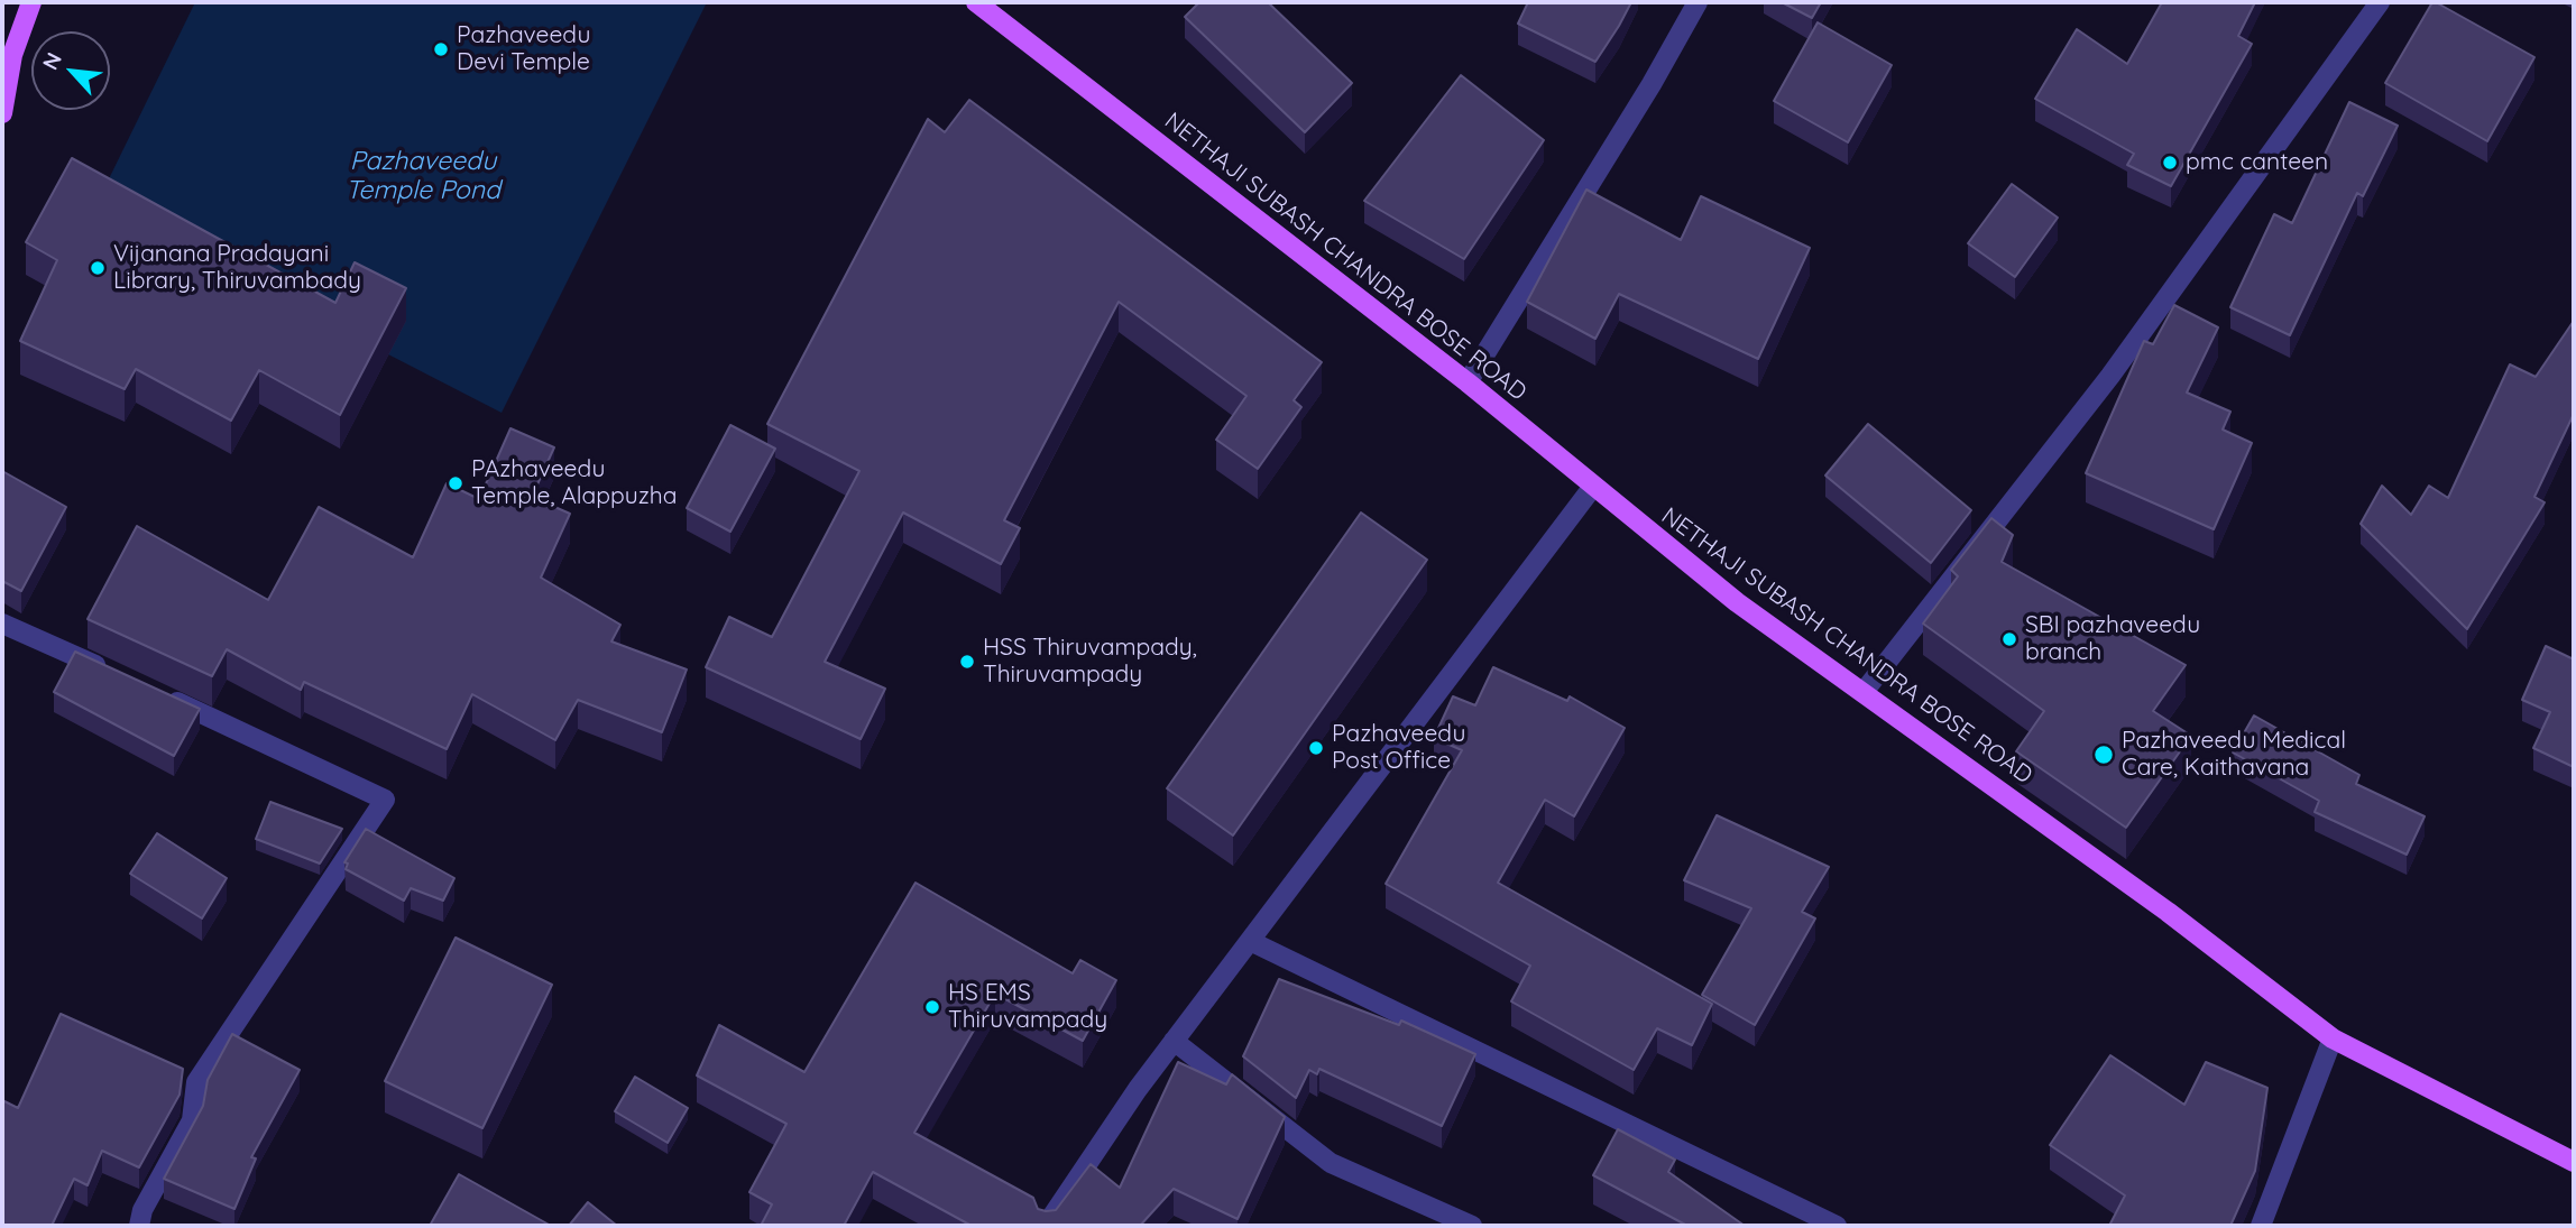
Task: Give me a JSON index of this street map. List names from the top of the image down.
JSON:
{
  "streets": {
    "main road": ["NETHAJI SUBASH CHANDRA BOSE ROAD"]
  },
  "water": ["Pazhaveedu Temple Pond"],
  "places": [
    "Pazhaveedu Devi Temple",
    "pmc canteen",
    "Vijanana Pradayani Library, Thiruvambady",
    "PAzhaveedu Temple, Alappuzha",
    "SBI pazhaveedu branch",
    "HSS Thiruvampady, Thiruvampady",
    "Pazhaveedu Post Office",
    "Pazhaveedu Medical Care, Kaithavana",
    "HS EMS Thiruvampady"
  ],
  "north": "top left"
}
